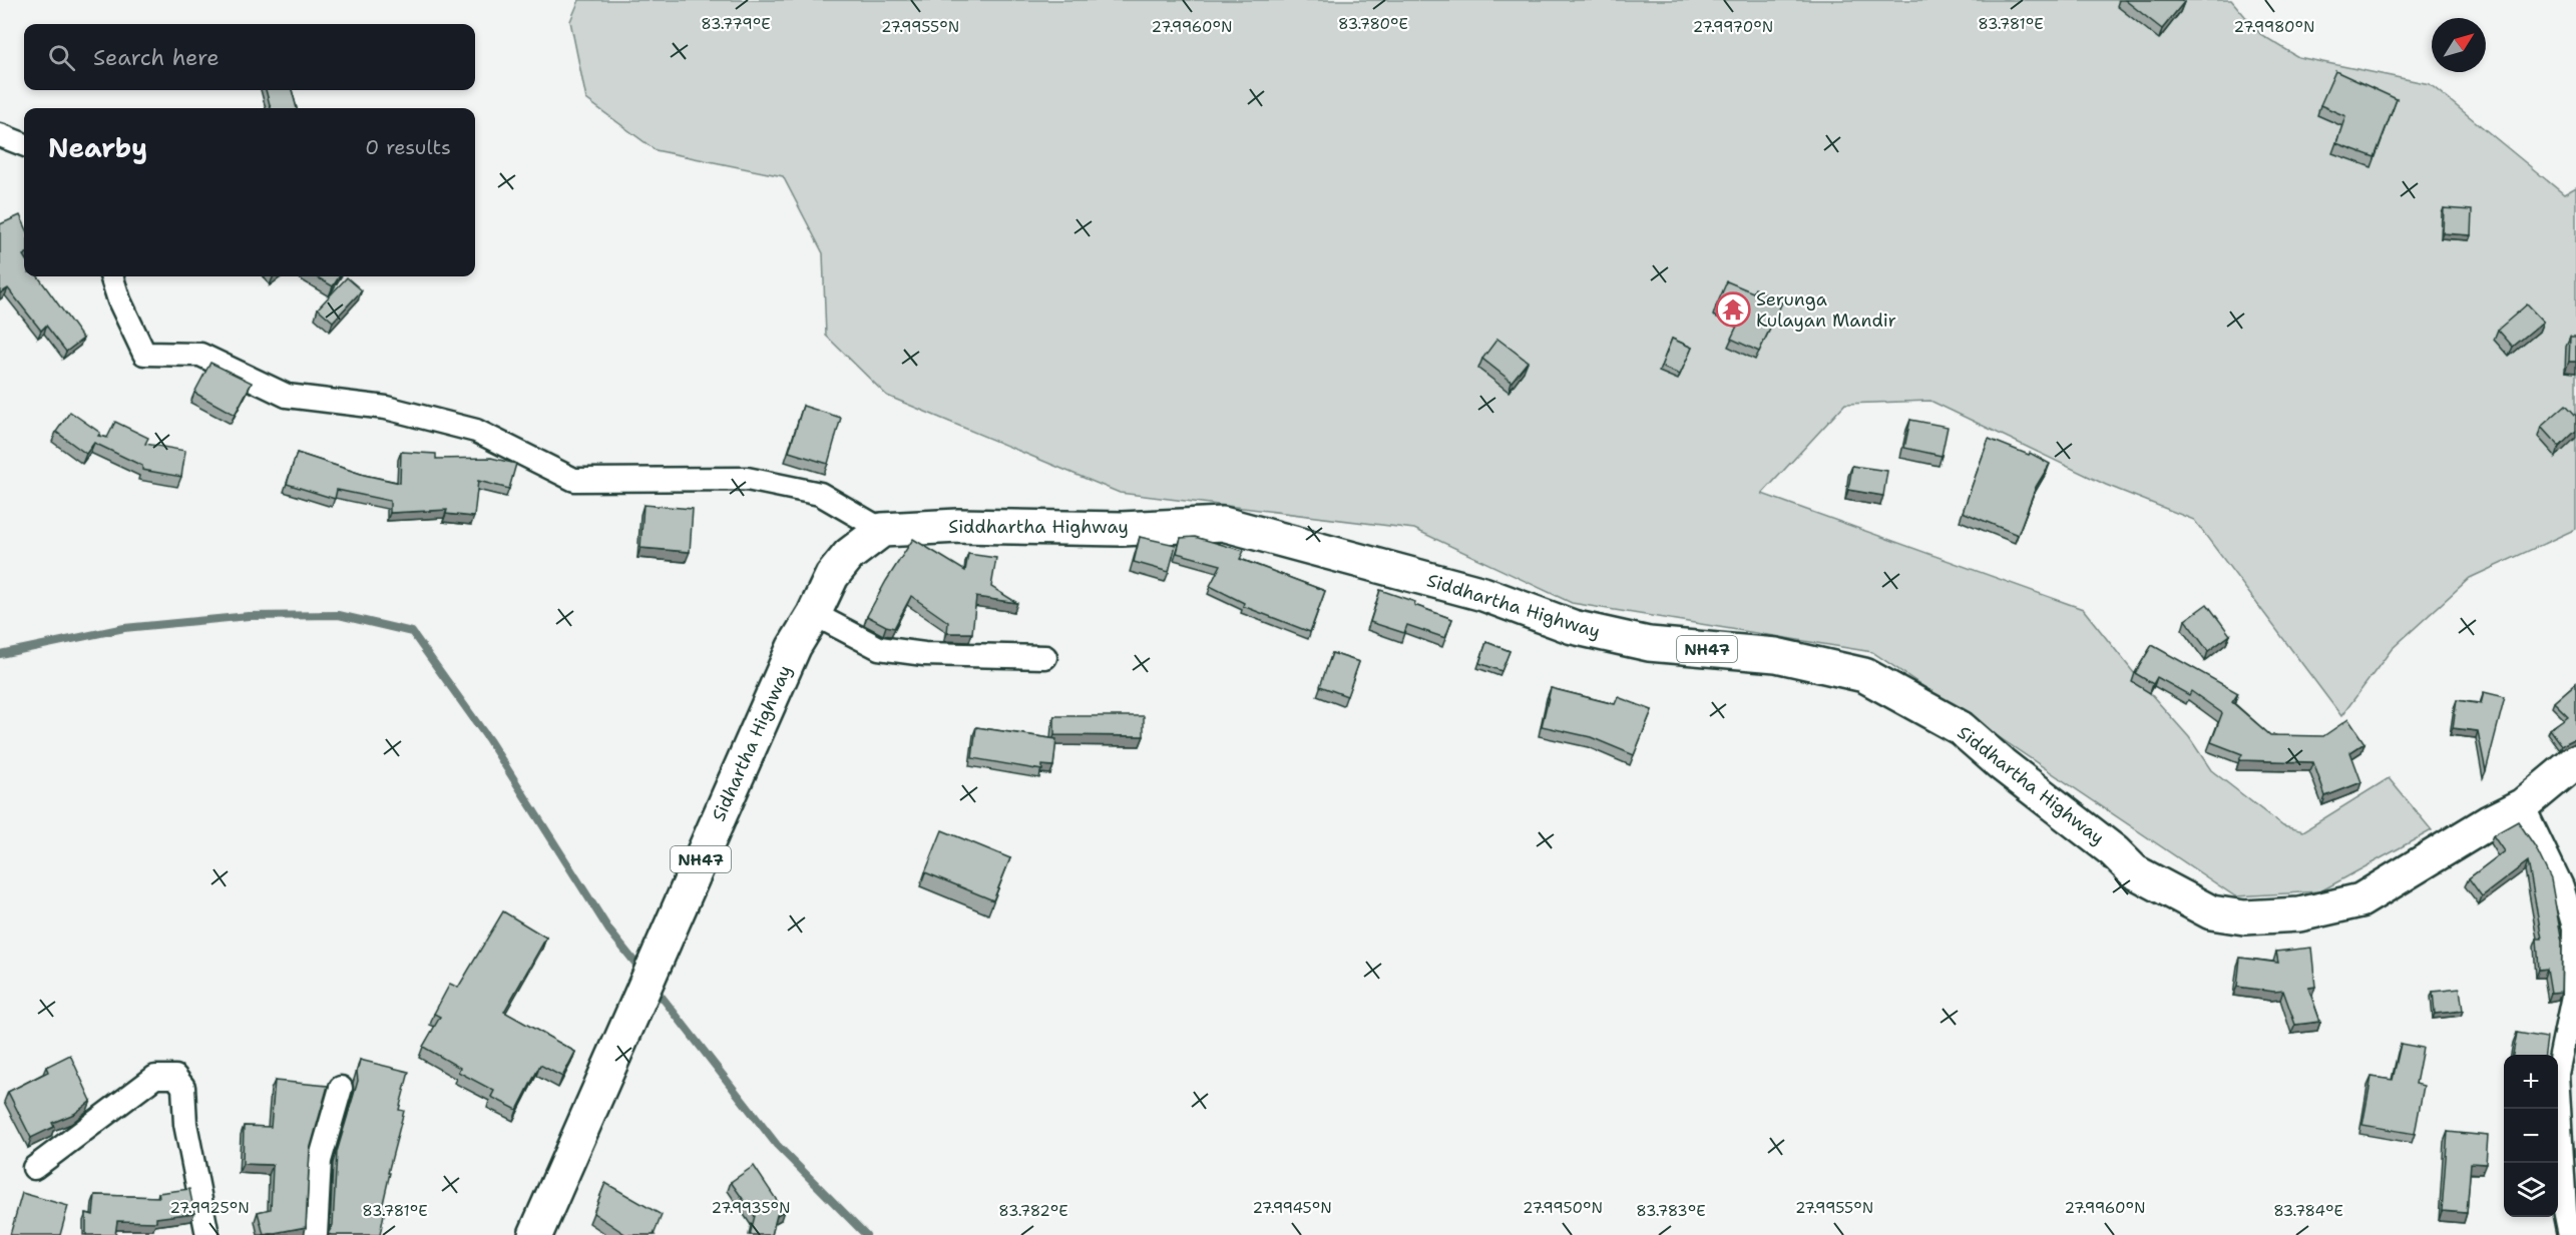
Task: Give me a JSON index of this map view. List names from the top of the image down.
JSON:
{
  "streets": {
    "highway": ["Siddhartha Highway", "NH47", "Sidhartha Highway"]
  },
  "crossings": [
    ["Siddhartha Highway", "NH47"],
    ["NH47", "Sidhartha Highway"]
  ],
  "places": {
    "temple": ["Serunga Kulayan Mandir"]
  },
  "north": "top right",
  "page": {
    "search": "Search here",
    "heading": ["Nearby", "0 results"],
    "map_buttons": ["+", "−"]
  },
  "coordinates": [
    "83.780°E",
    "83.781°E",
    "83.779°E",
    "27.9955°N",
    "27.9960°N",
    "27.9970°N",
    "27.9980°N",
    "27.9925°N",
    "27.9935°N",
    "27.9945°N",
    "27.9950°N",
    "83.782°E",
    "83.783°E",
    "83.784°E"
  ]
}
